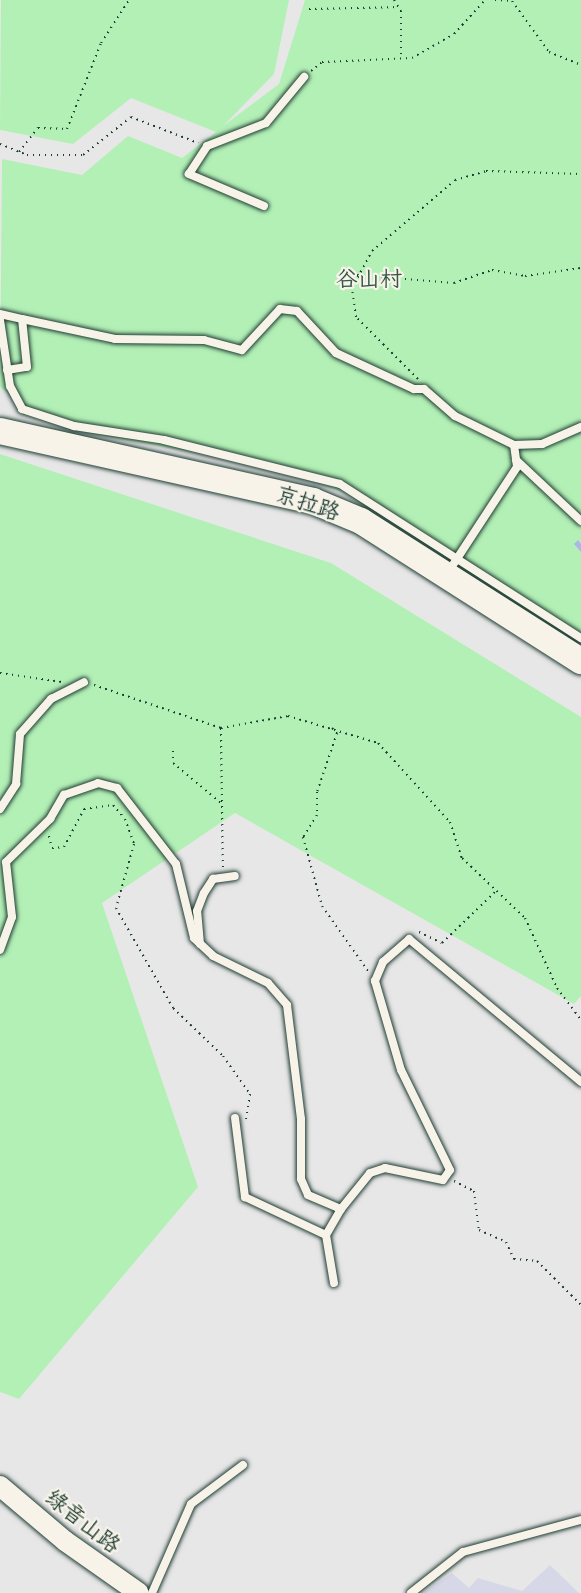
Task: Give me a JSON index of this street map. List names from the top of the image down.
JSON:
{
  "streets": {
    "highway": ["京拉路"],
    "street": ["绿音山路"]
  },
  "parks": ["谷山村"]
}
